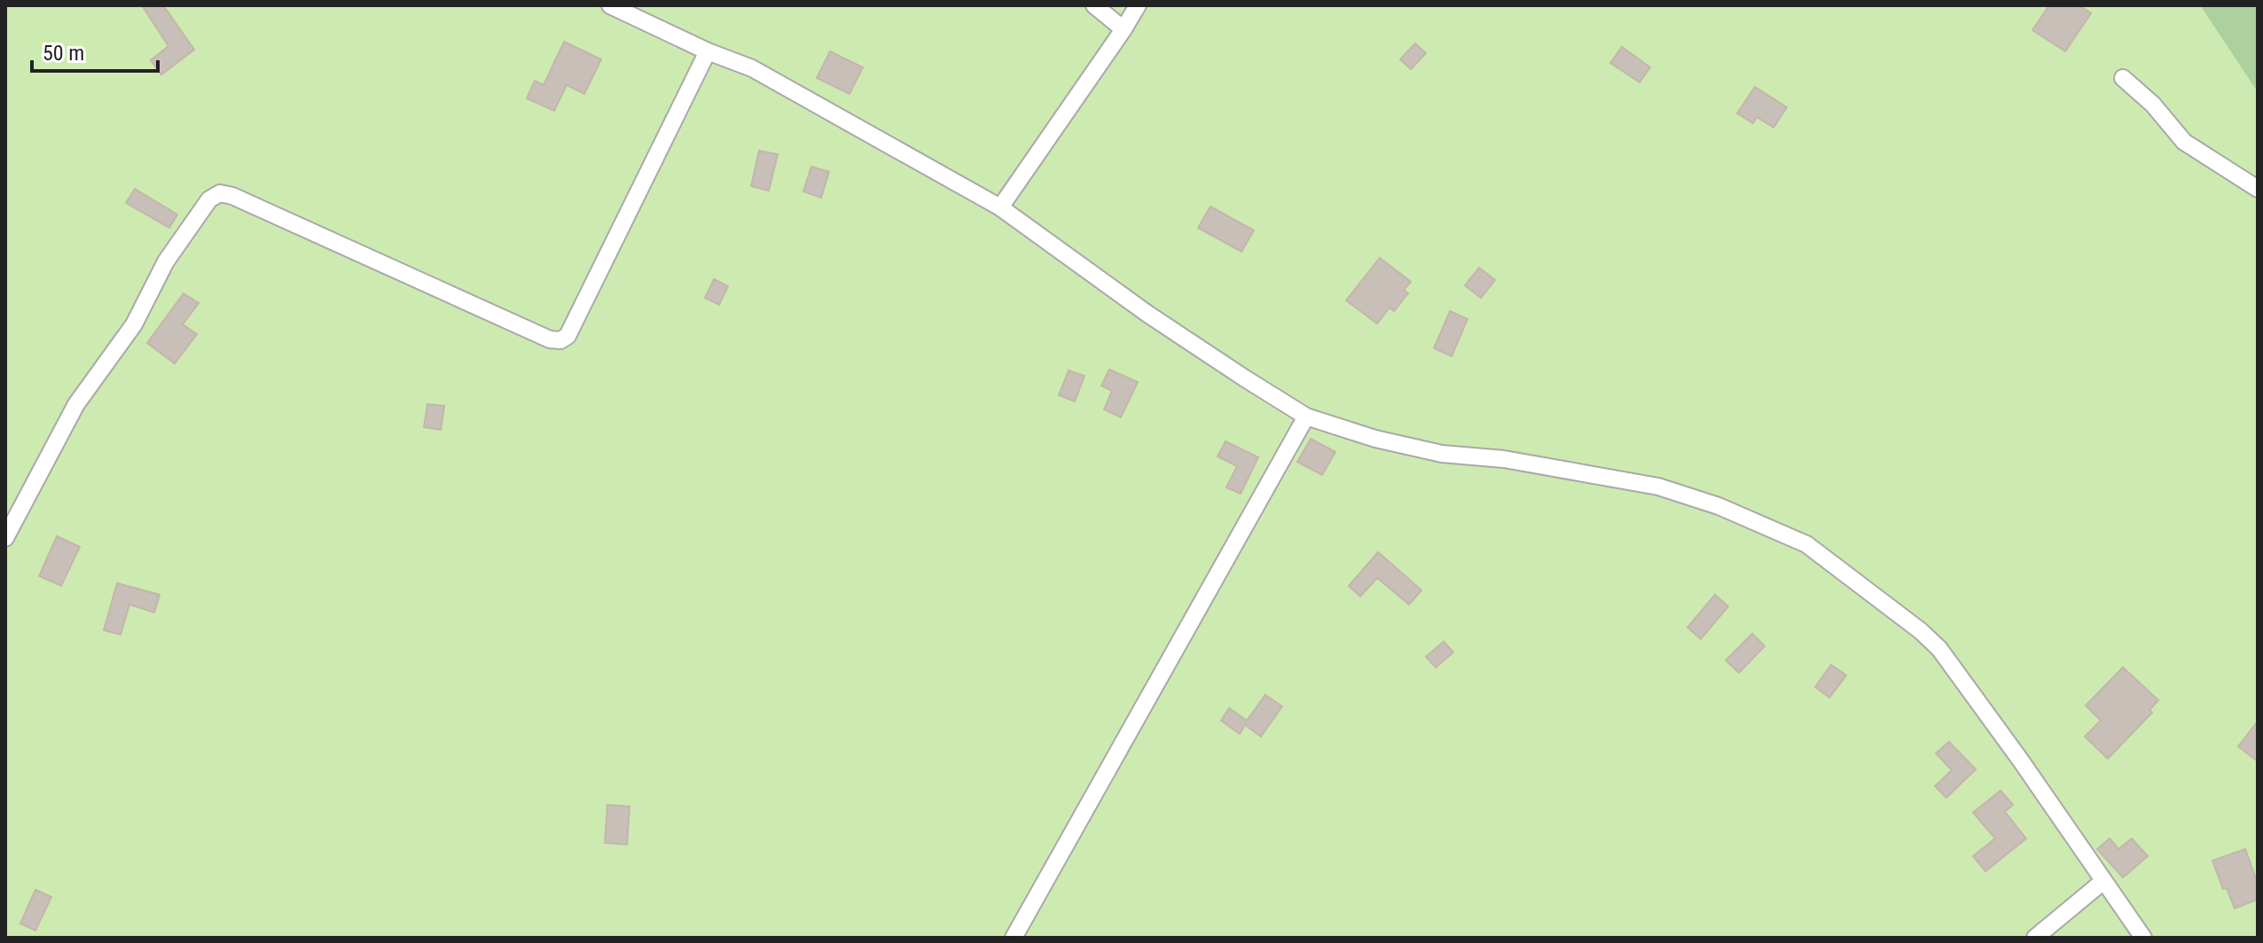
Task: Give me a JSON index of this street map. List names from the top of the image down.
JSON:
{
  "scale_bar": "50 m"
}
